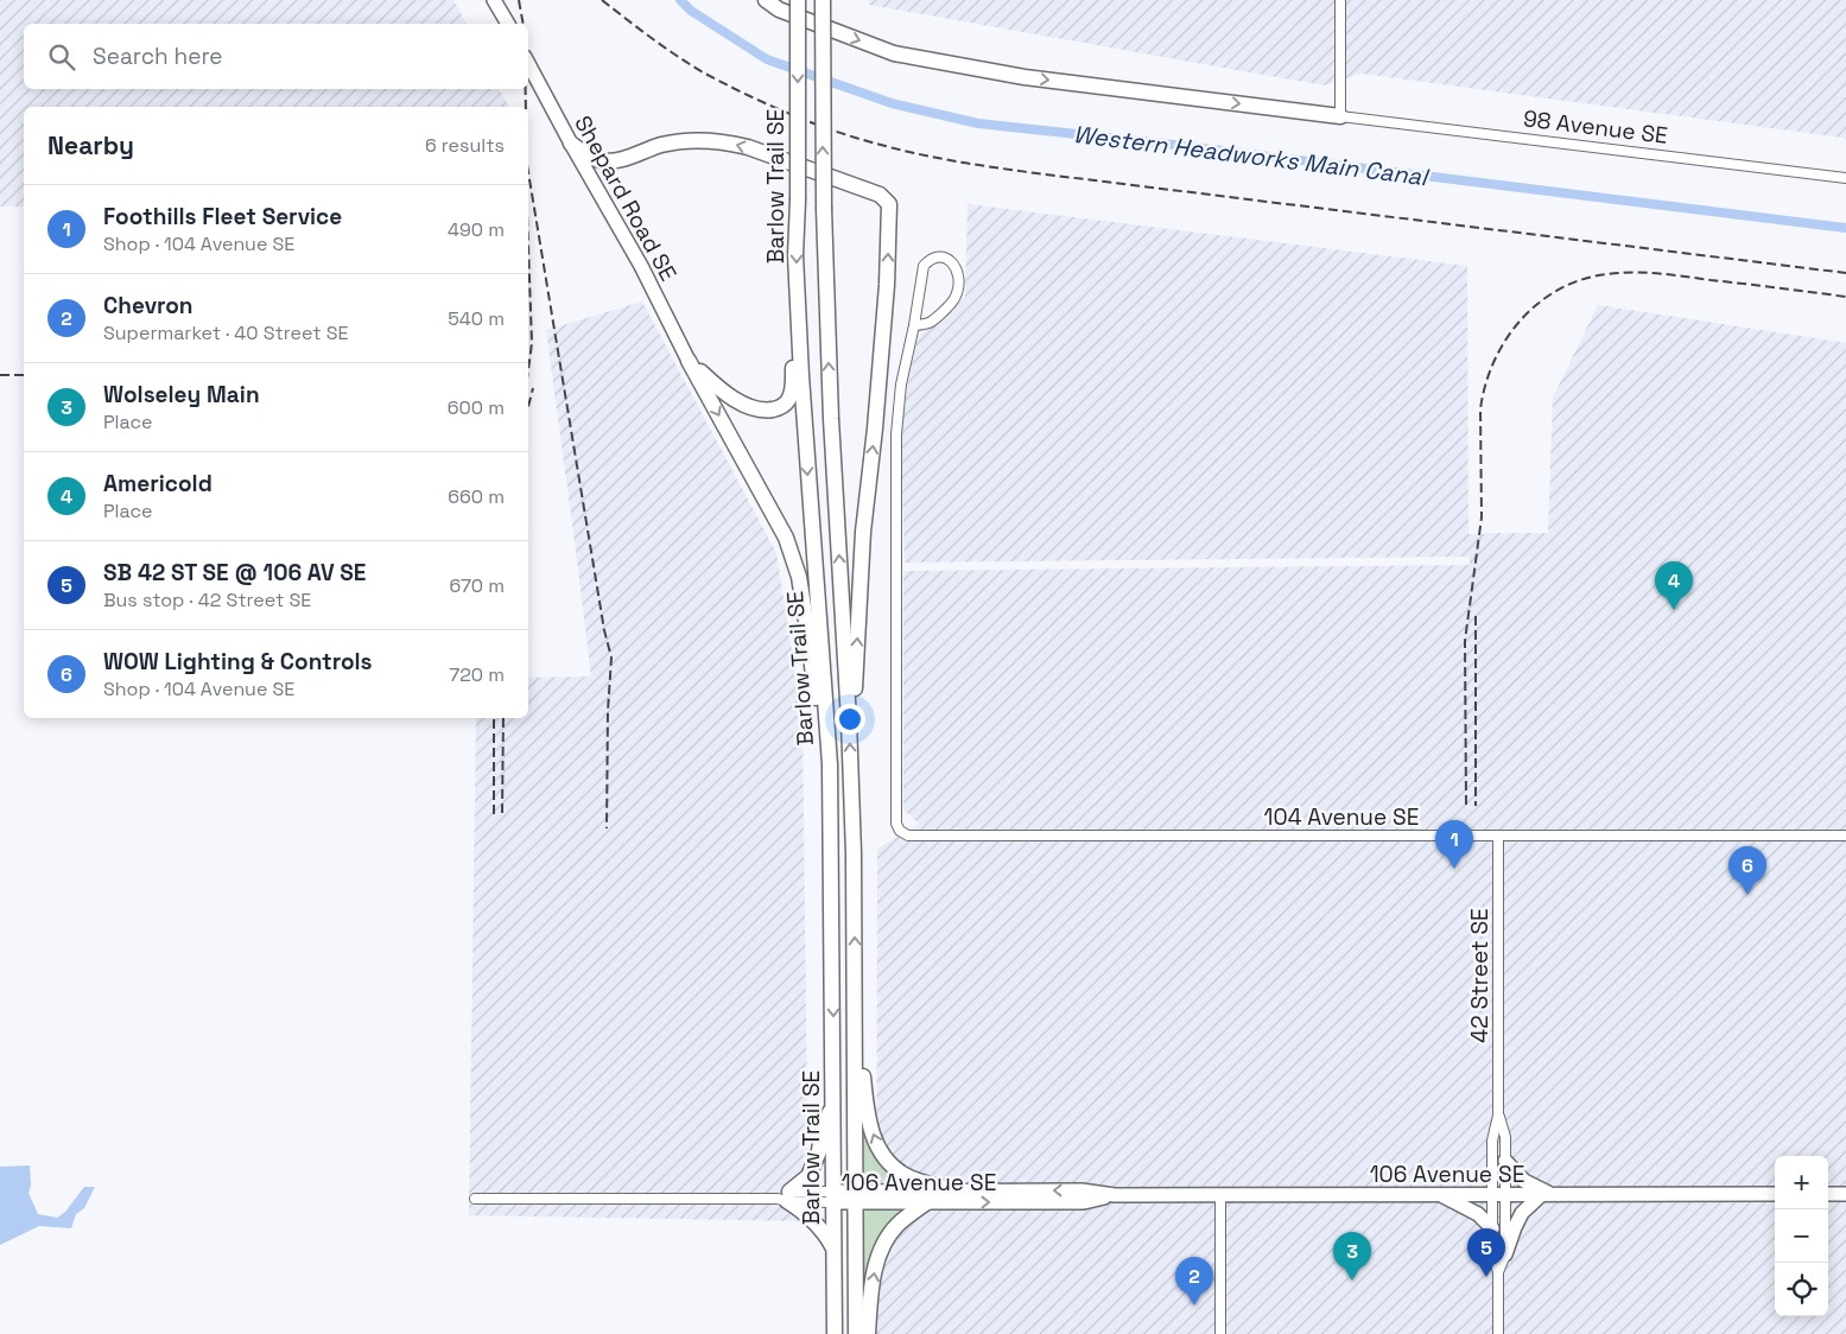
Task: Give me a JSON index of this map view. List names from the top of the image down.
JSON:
{
  "streets": {
    "main road": ["Barlow Trail SE"],
    "street": [
      "98 Avenue SE",
      "Shepard Road SE",
      "104 Avenue SE",
      "42 Street SE",
      "106 Avenue SE"
    ]
  },
  "crossings": [
    ["Barlow Trail SE", "106 Avenue SE"],
    ["104 Avenue SE", "42 Street SE"],
    ["42 Street SE", "106 Avenue SE"]
  ],
  "water": ["Western Headworks Main Canal"],
  "page": {
    "search": "Search here",
    "heading": ["Nearby", "6 results"],
    "list": [
      {
        "mark": "1",
        "name": "Foothills Fleet Service",
        "note": "Shop · 104 Avenue SE",
        "value": "490 m"
      },
      {
        "mark": "2",
        "name": "Chevron",
        "note": "Supermarket · 40 Street SE",
        "value": "540 m"
      },
      {
        "mark": "3",
        "name": "Wolseley Main",
        "note": "Place",
        "value": "600 m"
      },
      {
        "mark": "4",
        "name": "Americold",
        "note": "Place",
        "value": "660 m"
      },
      {
        "mark": "5",
        "name": "SB 42 ST SE @ 106 AV SE",
        "note": "Bus stop · 42 Street SE",
        "value": "670 m"
      },
      {
        "mark": "6",
        "name": "WOW Lighting & Controls",
        "note": "Shop · 104 Avenue SE",
        "value": "720 m"
      }
    ],
    "pins": [
      "4",
      "1",
      "6",
      "5",
      "3",
      "2"
    ],
    "map_buttons": ["+", "−"]
  }
}
